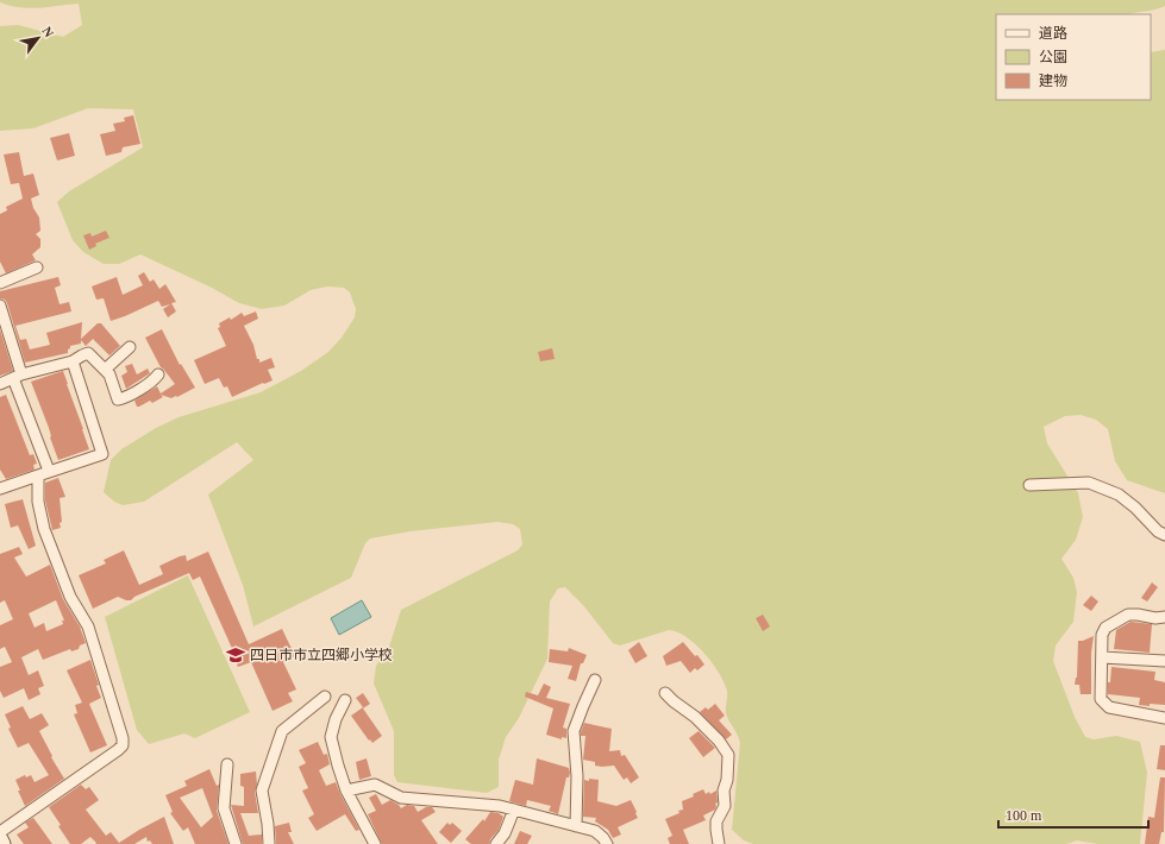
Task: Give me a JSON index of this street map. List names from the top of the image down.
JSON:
{
  "places": {
    "school or university": ["四日市市立四郷小学校"]
  },
  "legend": ["道路", "公園", "建物"],
  "scale_bar": "100 m",
  "north": "top right"
}
